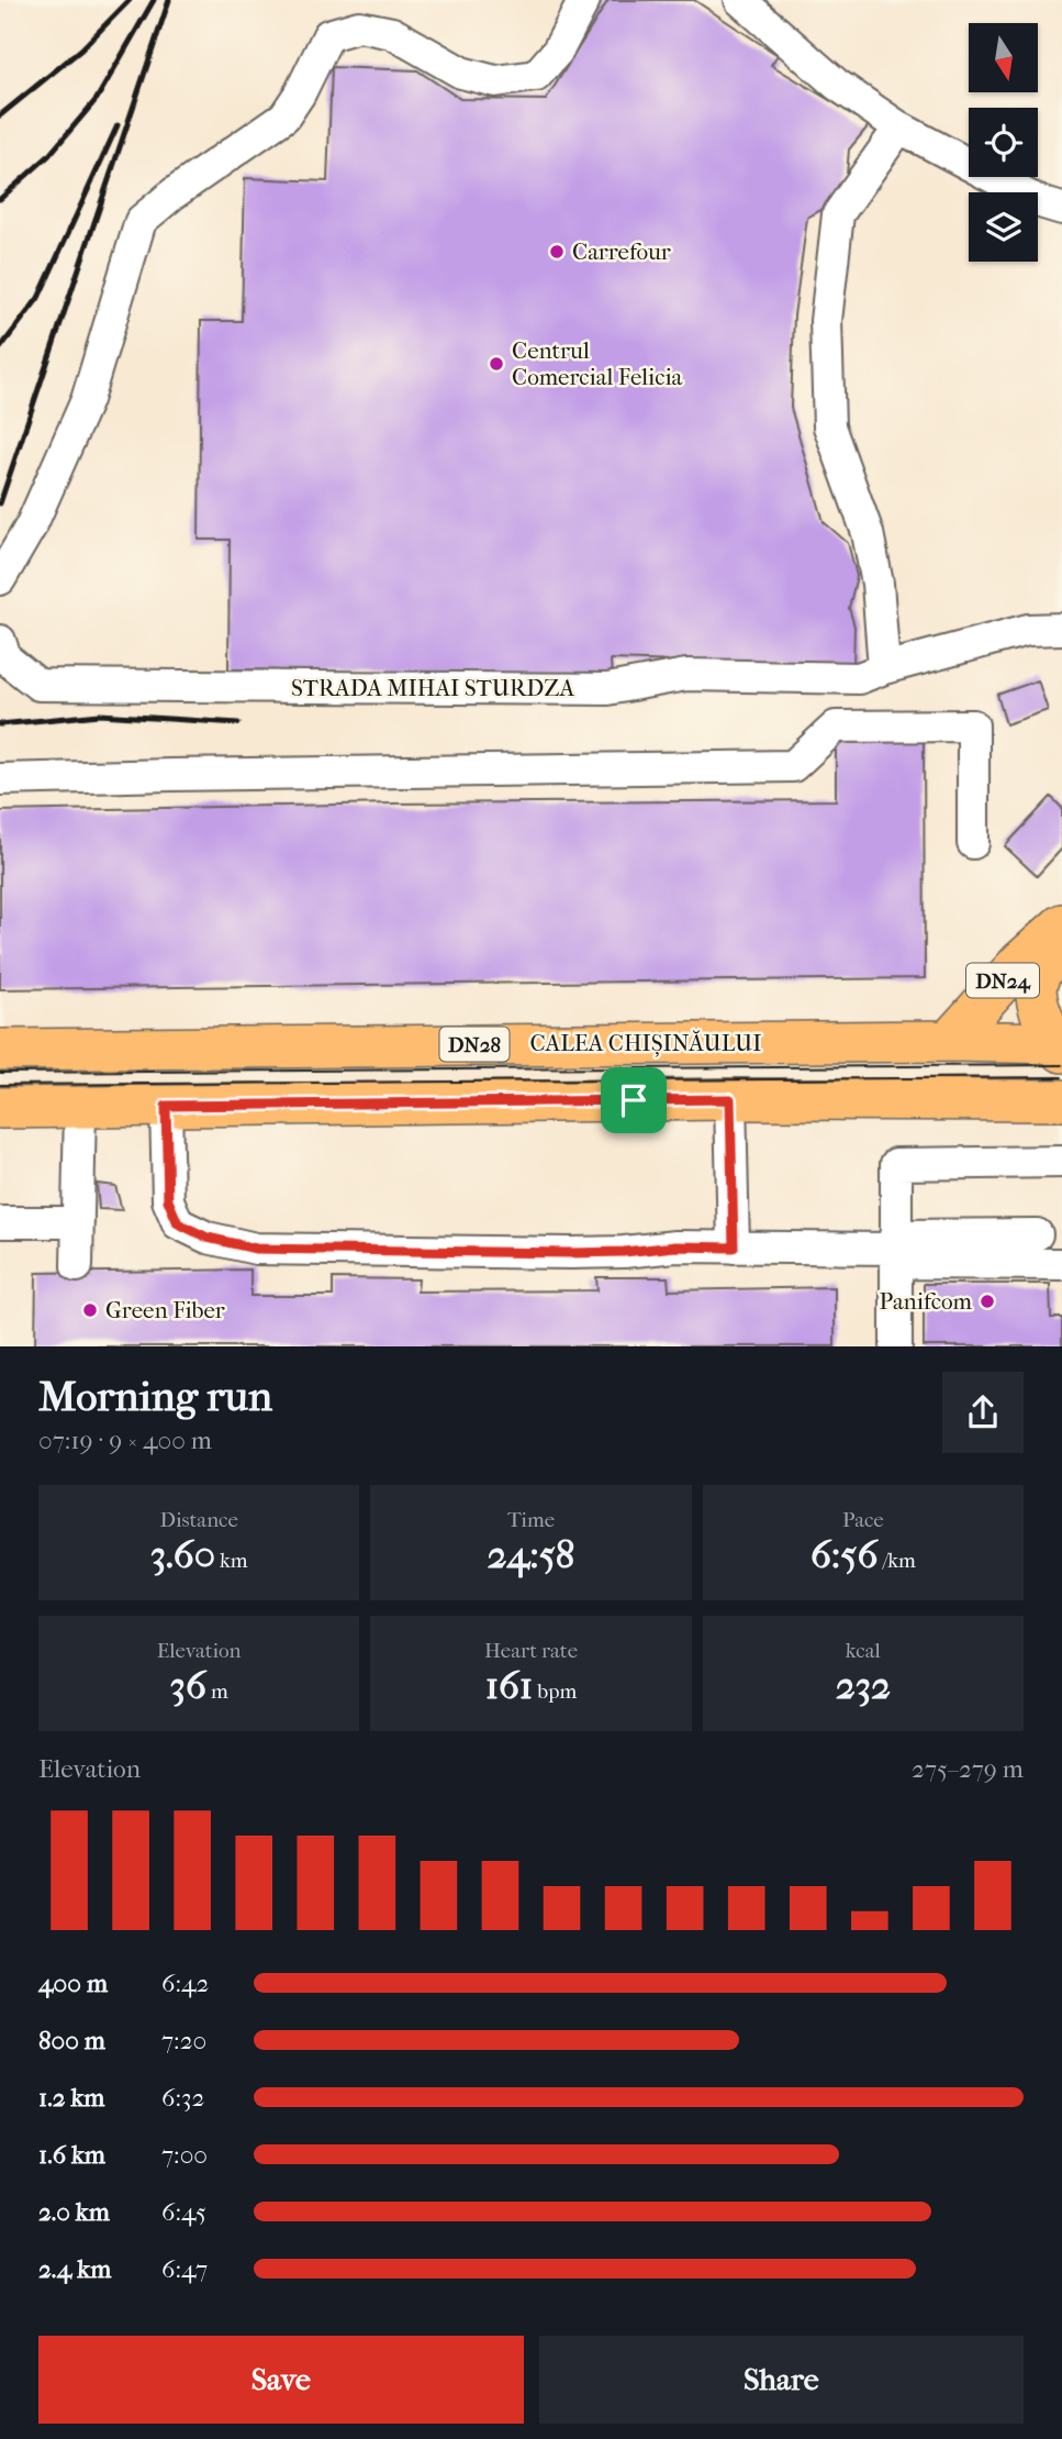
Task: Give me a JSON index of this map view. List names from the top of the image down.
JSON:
{
  "streets": {
    "main road": ["DN24", "CALEA CHIȘINĂULUI", "DN28"],
    "lane": ["STRADA MIHAI STURDZA"]
  },
  "crossings": [
    ["DN24", "CALEA CHIȘINĂULUI"]
  ],
  "places": [
    "Carrefour",
    "Centrul Comercial Felicia",
    "Panifcom",
    "Green Fiber"
  ],
  "north": "bottom",
  "page": {
    "heading": ["Morning run", "07:19 · 9 × 400 m"],
    "stats": [
      ["Distance", "3.60 km"],
      ["Time", "24:58"],
      ["Pace", "6:56 /km"],
      ["Elevation", "36 m"],
      ["Heart rate", "161 bpm"],
      ["kcal", "232"]
    ],
    "chart": ["Elevation", "275–279 m"],
    "list": [
      {
        "name": "400 m",
        "note": "6:42"
      },
      {
        "name": "800 m",
        "note": "7:20"
      },
      {
        "name": "1.2 km",
        "note": "6:32"
      },
      {
        "name": "1.6 km",
        "note": "7:00"
      },
      {
        "name": "2.0 km",
        "note": "6:45"
      },
      {
        "name": "2.4 km",
        "note": "6:47"
      }
    ],
    "buttons": ["Save", "Share"]
  }
}
